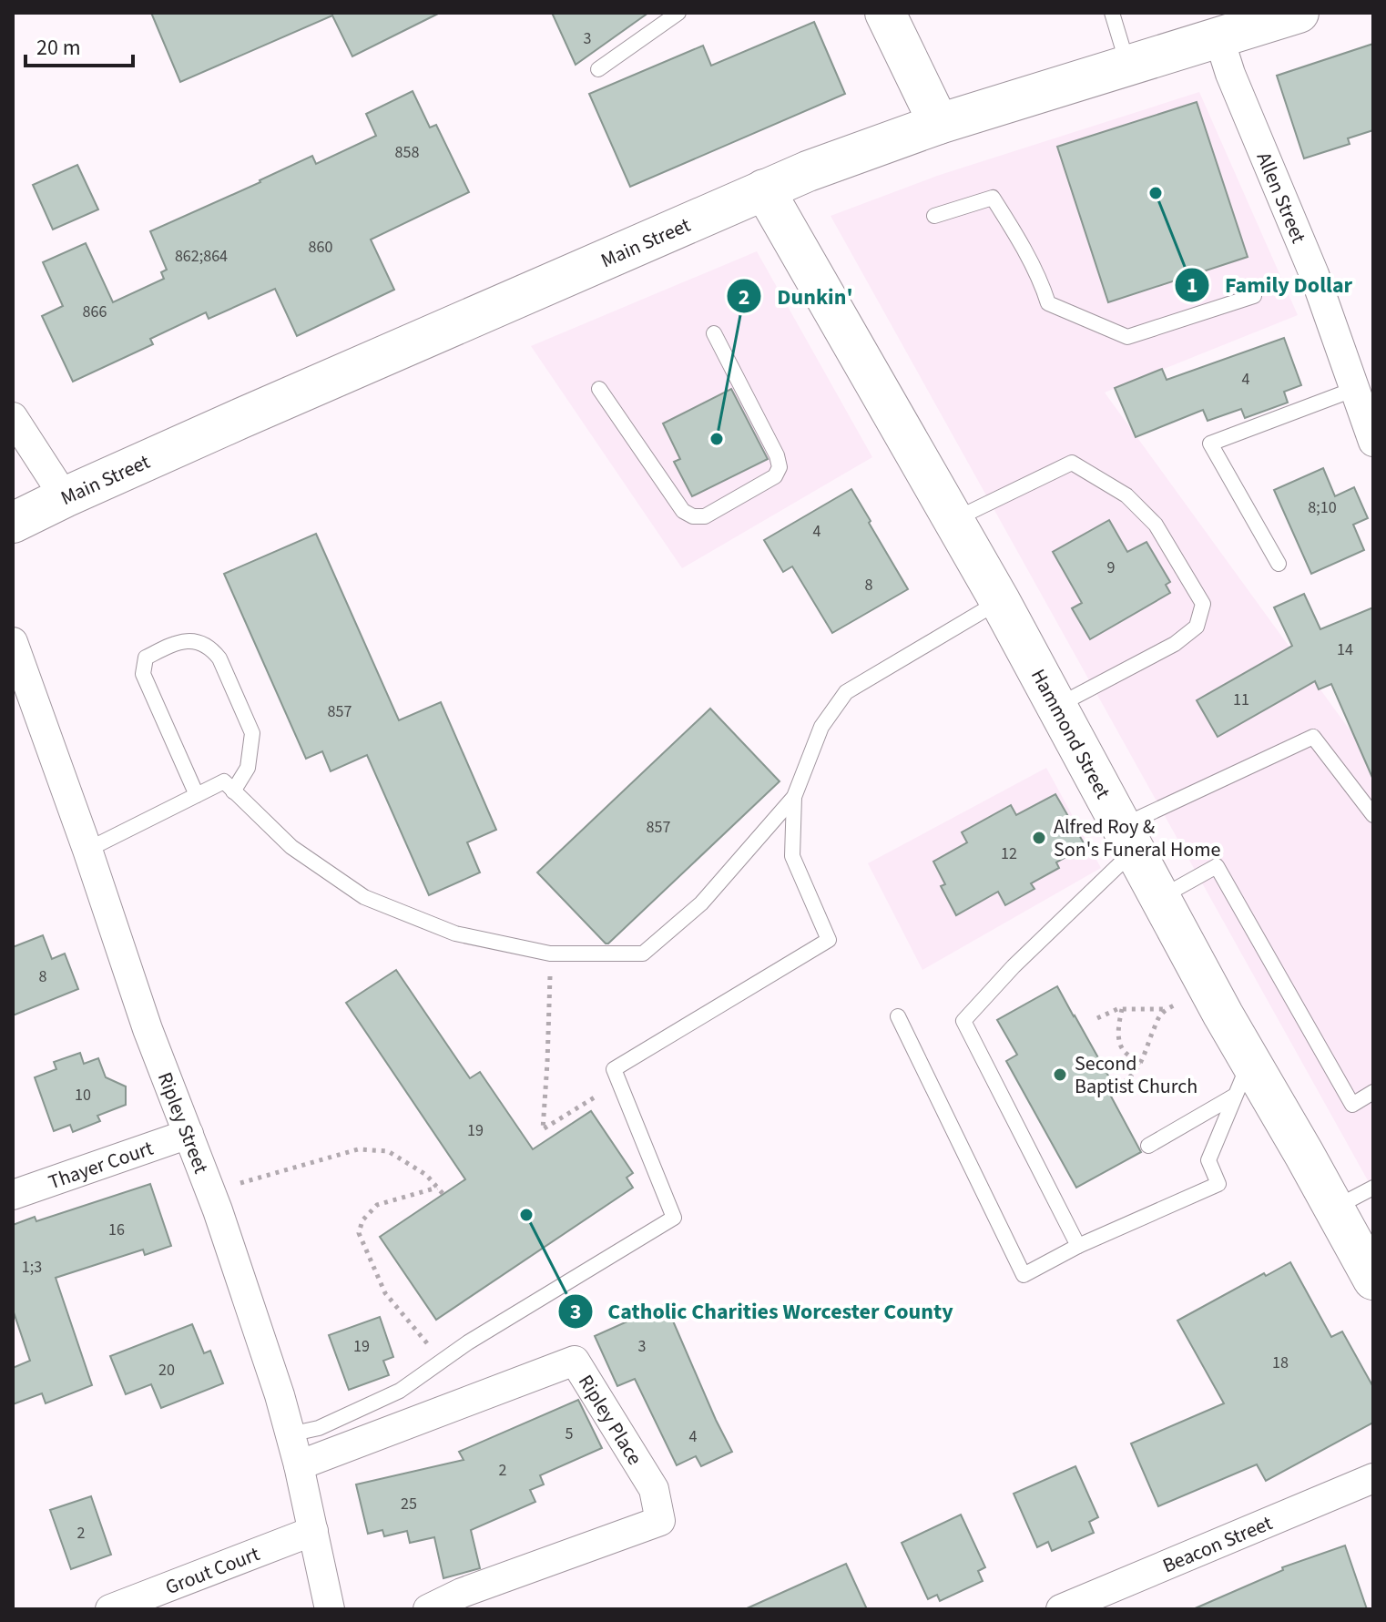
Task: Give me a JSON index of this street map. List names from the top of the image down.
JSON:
{
  "streets": {
    "street": [
      "Allen Street",
      "Main Street",
      "Hammond Street",
      "Ripley Street",
      "Thayer Court",
      "Ripley Place",
      "Beacon Street",
      "Grout Court"
    ]
  },
  "crossings": [
    ["Allen Street", "Main Street"],
    ["Main Street", "Hammond Street"],
    ["Ripley Street", "Thayer Court"],
    ["Ripley Street", "Ripley Place"],
    ["Ripley Street", "Grout Court"]
  ],
  "places": [
    "Family Dollar",
    "Dunkin'",
    "Alfred Roy & Son's Funeral Home",
    "Second Baptist Church",
    "Catholic Charities Worcester County"
  ],
  "house_numbers": [
    "3",
    "858",
    "860",
    "862;864",
    "866",
    "4",
    "8;10",
    "4",
    "9",
    "8",
    "14",
    "11",
    "857",
    "857",
    "12",
    "8",
    "10",
    "19",
    "16",
    "1;3",
    "19",
    "3",
    "18",
    "20",
    "5",
    "4",
    "2",
    "25",
    "2"
  ],
  "scale_bar": "20 m"
}
